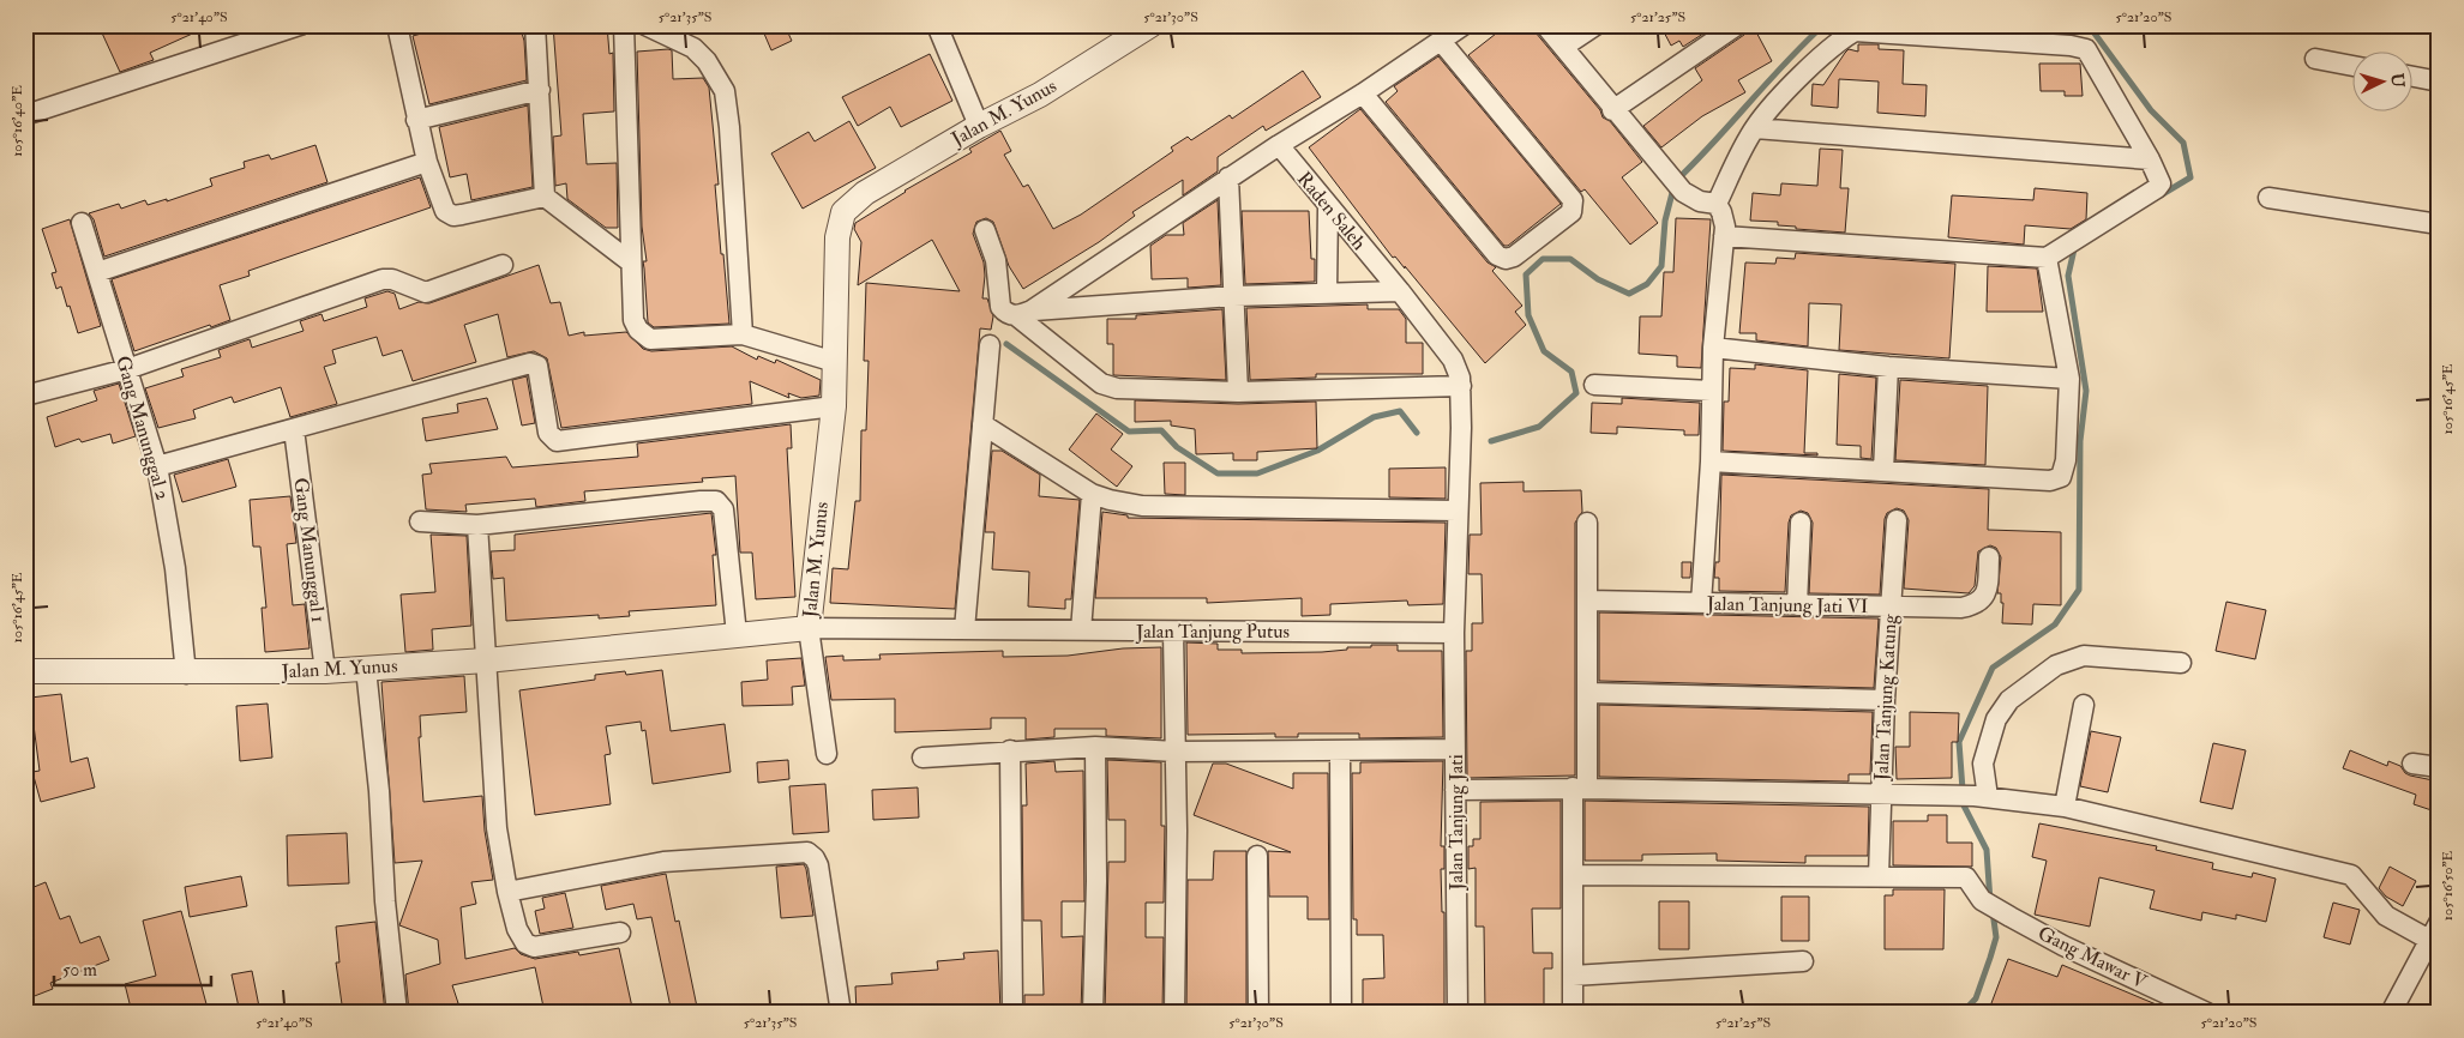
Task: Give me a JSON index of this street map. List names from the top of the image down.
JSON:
{
  "streets": {
    "street": [
      "Jalan M. Yunus",
      "Raden Saleh",
      "Gang Manunggal 2",
      "Gang Manunggal 1",
      "Jalan Tanjung Jati VI",
      "Jalan Tanjung Putus",
      "Jalan Tanjung Katung",
      "Jalan Tanjung Jati",
      "Gang Mawar V"
    ]
  },
  "crossings": [
    ["Jalan M. Yunus", "Gang Manunggal 2"],
    ["Jalan M. Yunus", "Gang Manunggal 1"],
    ["Jalan M. Yunus", "Jalan Tanjung Putus"],
    ["Jalan Tanjung Jati VI", "Jalan Tanjung Katung"],
    ["Jalan Tanjung Putus", "Jalan Tanjung Jati"],
    ["Jalan Tanjung Katung", "Gang Mawar V"]
  ],
  "scale_bar": "50 m",
  "north": "right",
  "coordinates": [
    "5°21'40\"S",
    "5°21'35\"S",
    "5°21'30\"S",
    "5°21'25\"S",
    "5°21'20\"S",
    "105°16'40\"E",
    "105°16'45\"E",
    "105°16'50\"E"
  ]
}
